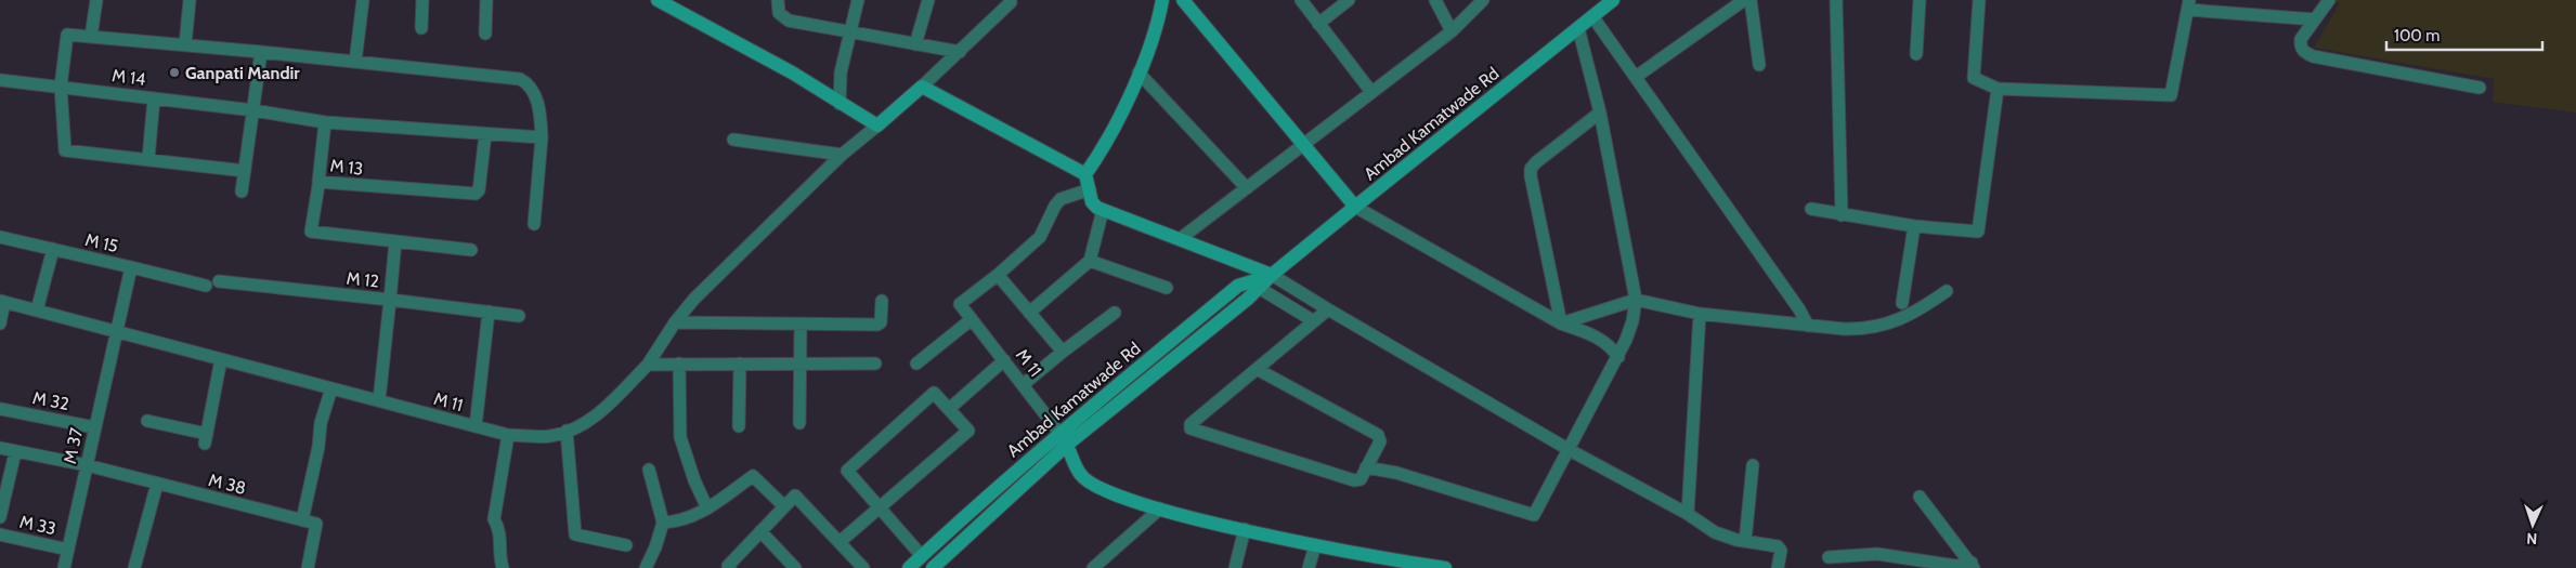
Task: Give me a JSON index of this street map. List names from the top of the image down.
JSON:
{
  "streets": {
    "street": [
      "M 14",
      "Ambad Kamatwade Rd",
      "M 13",
      "M 15",
      "M 12",
      "M 11",
      "M 32",
      "M 37",
      "M 38",
      "M 33"
    ]
  },
  "crossings": [
    ["M 14", "M 13"],
    ["Ambad Kamatwade Rd", "M 11"],
    ["M 15", "M 11"],
    ["M 15", "M 37"],
    ["M 12", "M 11"],
    ["M 11", "M 37"],
    ["M 32", "M 37"],
    ["M 37", "M 38"],
    ["M 37", "M 33"]
  ],
  "places": ["Ganpati Mandir"],
  "scale_bar": "100 m",
  "north": "bottom"
}
